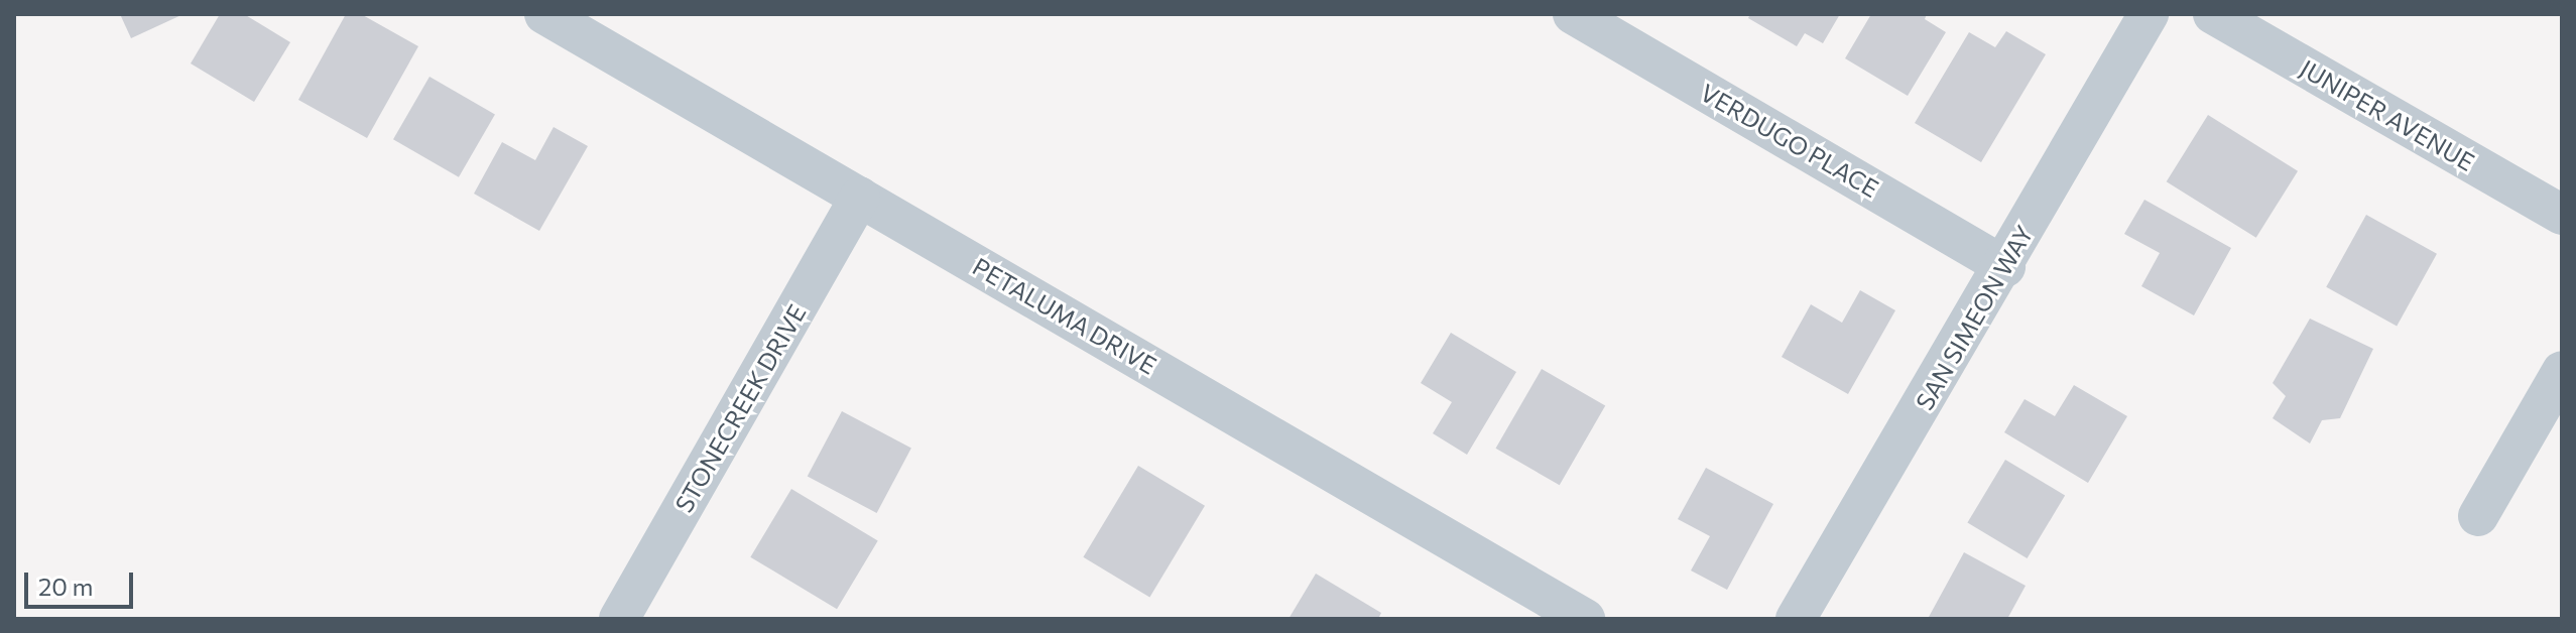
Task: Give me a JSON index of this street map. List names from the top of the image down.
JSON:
{
  "streets": {
    "street": [
      "JUNIPER AVENUE",
      "VERDUGO PLACE",
      "PETALUMA DRIVE",
      "SAN SIMEON WAY",
      "STONECREEK DRIVE"
    ]
  },
  "crossings": [
    ["VERDUGO PLACE", "SAN SIMEON WAY"],
    ["PETALUMA DRIVE", "STONECREEK DRIVE"]
  ],
  "scale_bar": "20 m"
}
